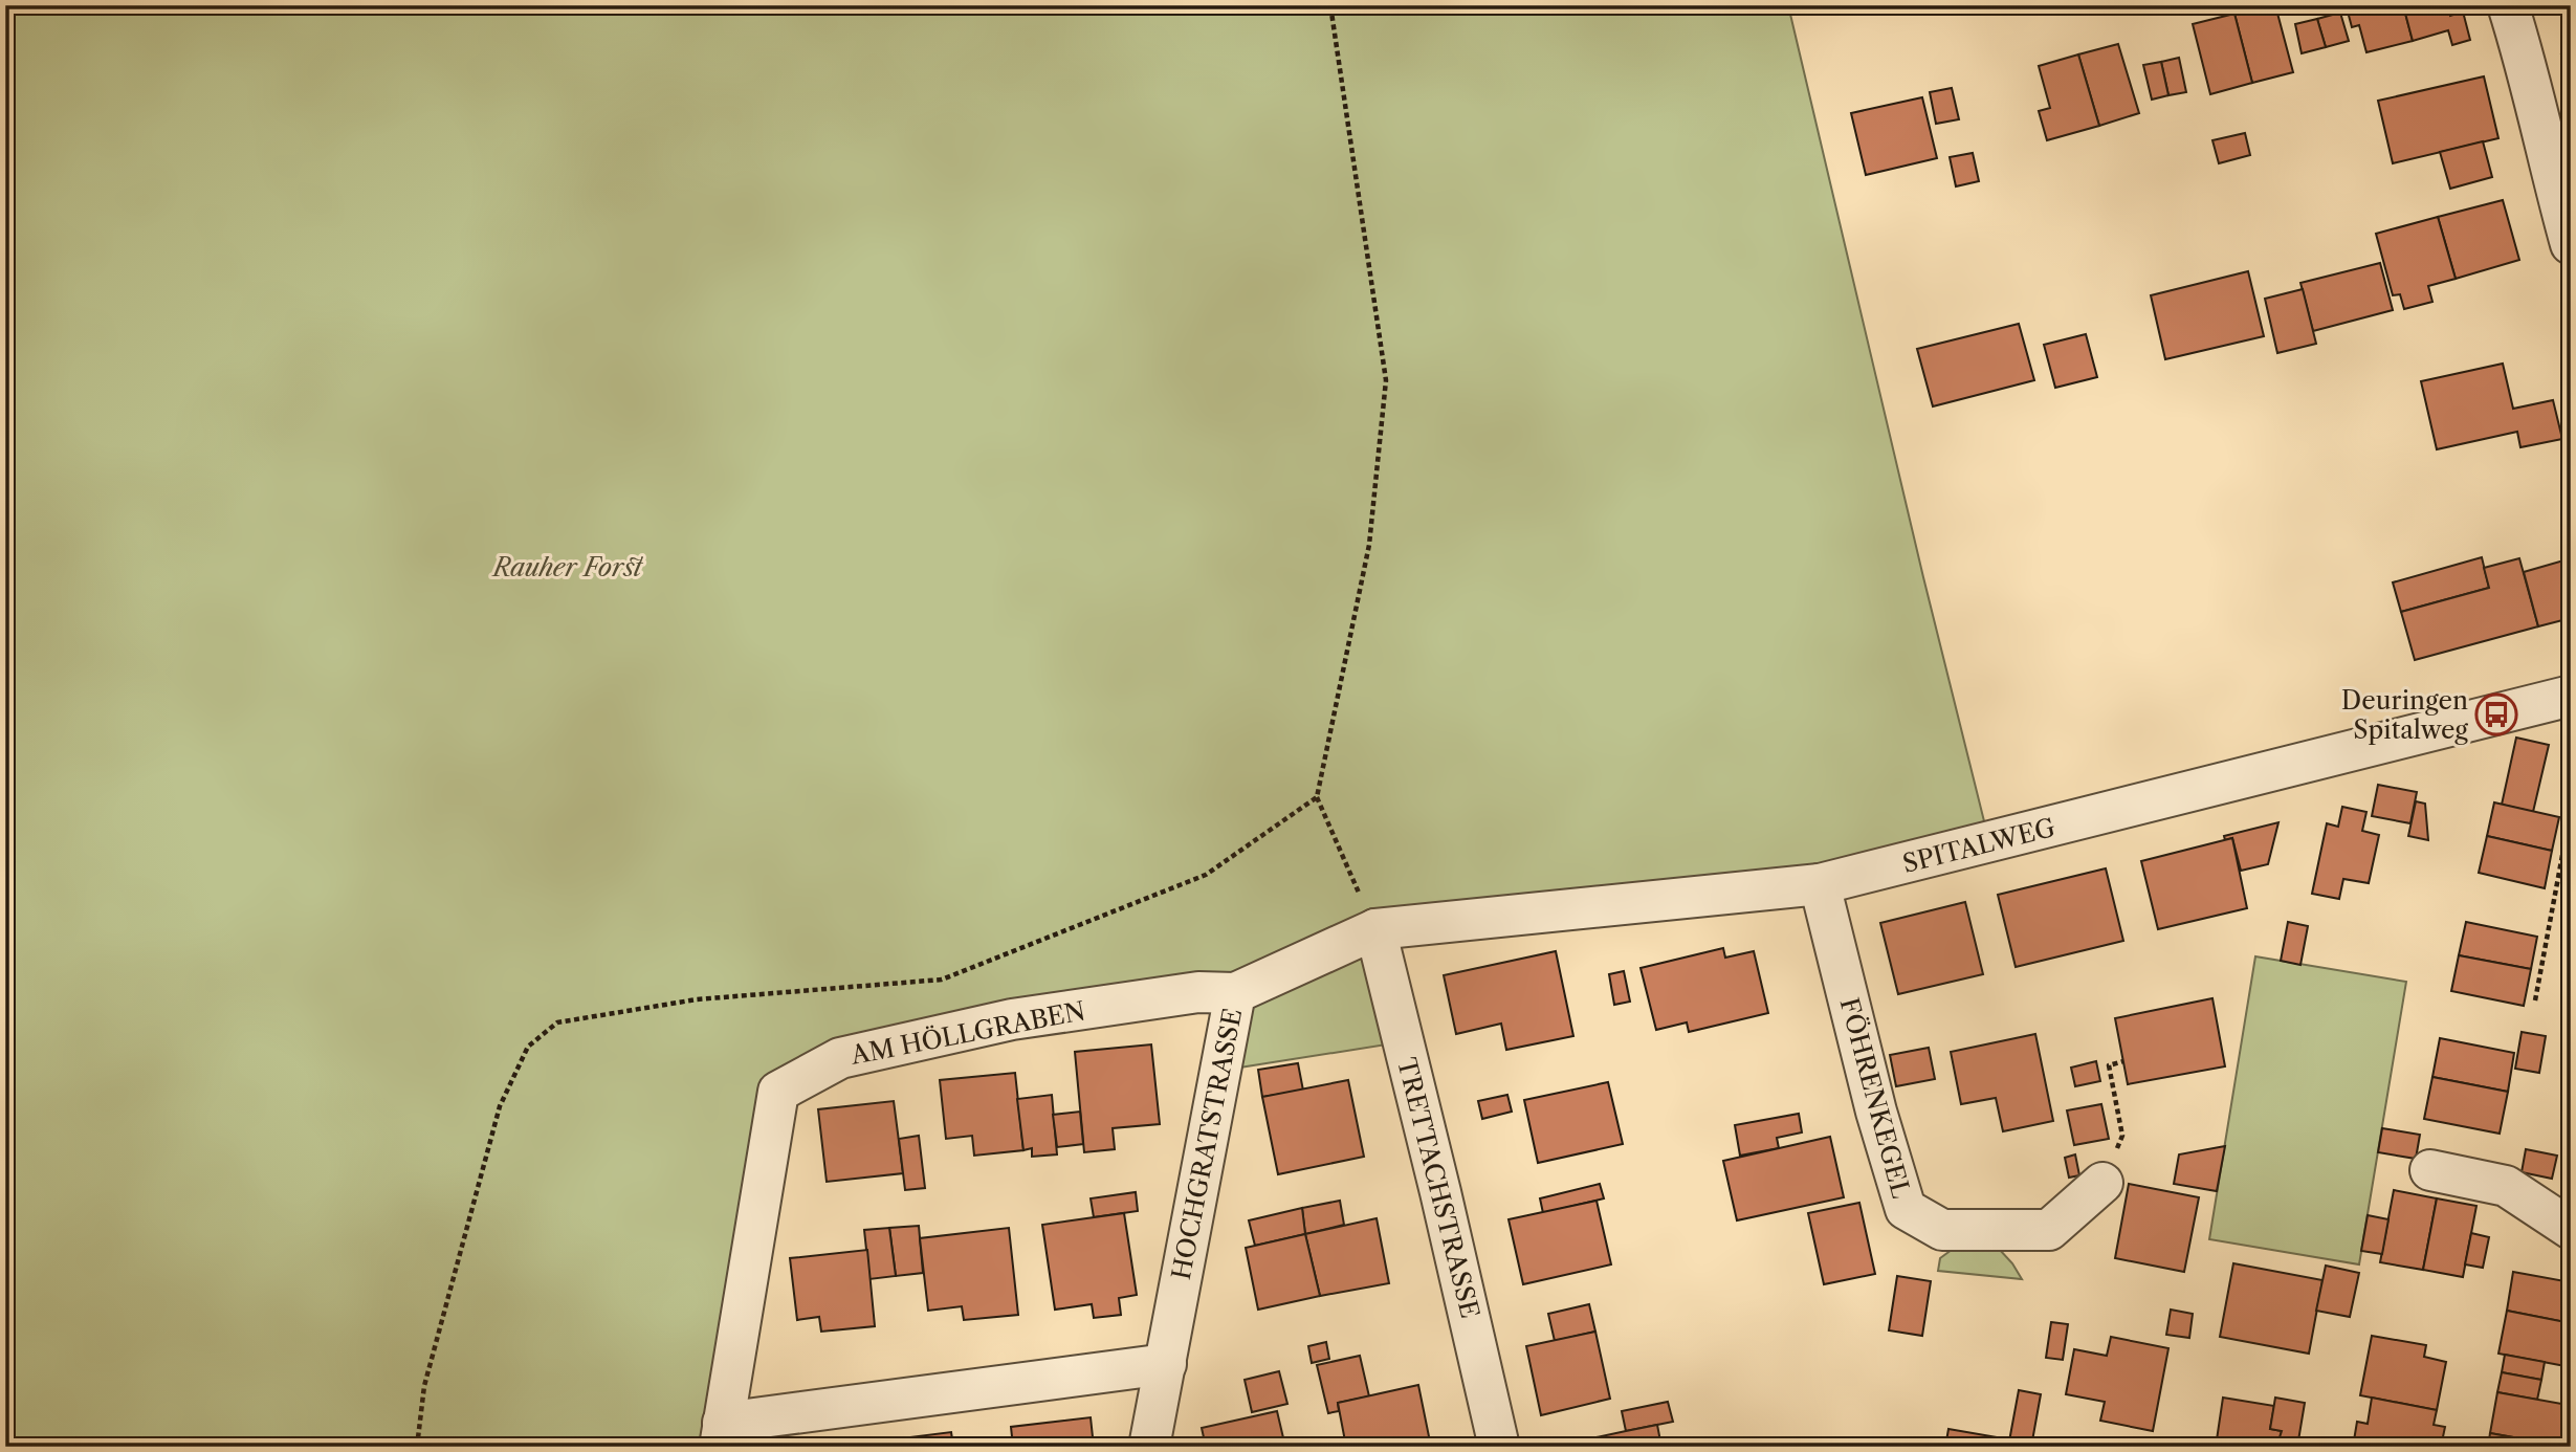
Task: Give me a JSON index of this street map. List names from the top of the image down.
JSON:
{
  "streets": {
    "street": [
      "SPITALWEG",
      "AM HÖLLGRABEN",
      "FÖHRENKEGEL",
      "HOCHGRATSTRASSE",
      "TRETTACHSTRASSE"
    ]
  },
  "crossings": [
    ["SPITALWEG", "FÖHRENKEGEL"],
    ["SPITALWEG", "HOCHGRATSTRASSE"],
    ["SPITALWEG", "TRETTACHSTRASSE"],
    ["AM HÖLLGRABEN", "HOCHGRATSTRASSE"],
    ["HOCHGRATSTRASSE", "TRETTACHSTRASSE"]
  ],
  "parks": ["Rauher Forst"],
  "places": {
    "bus stop": ["Deuringen Spitalweg"]
  }
}
